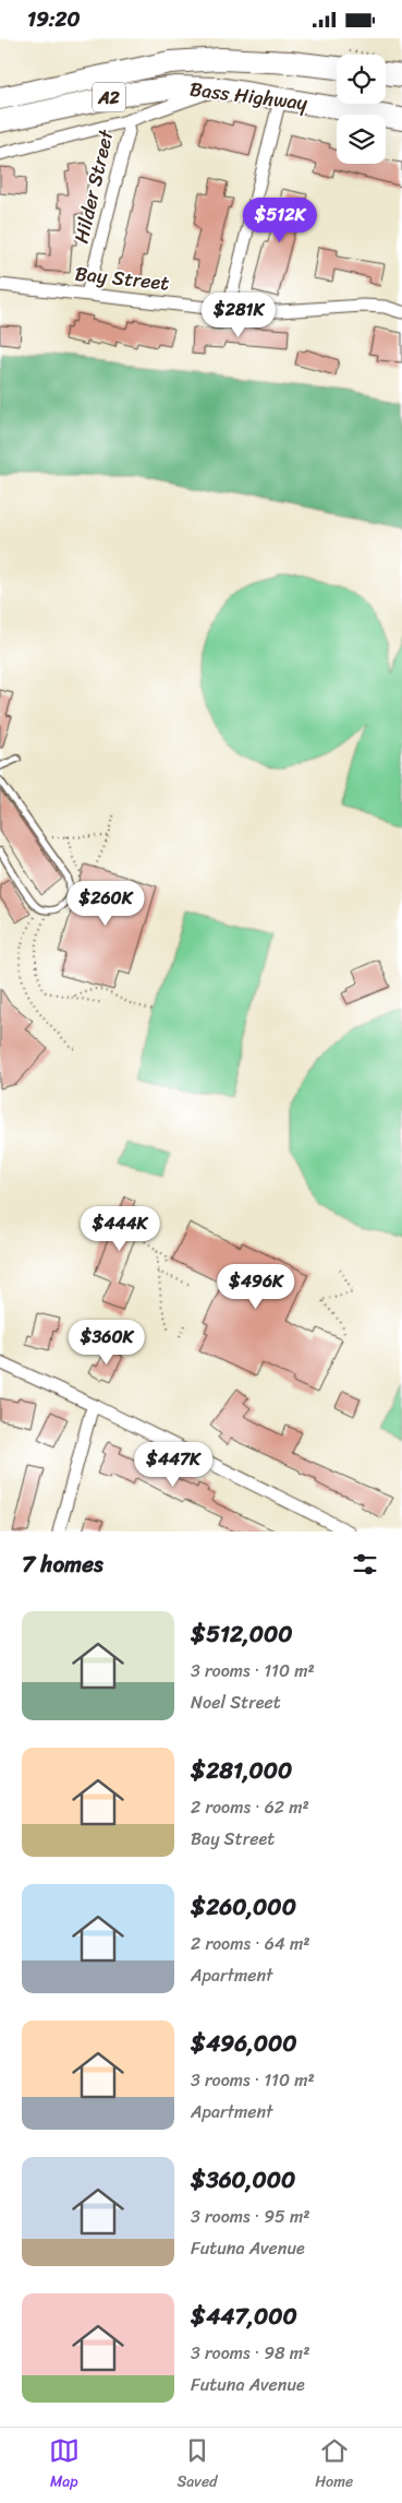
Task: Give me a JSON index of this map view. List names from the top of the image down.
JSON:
{
  "streets": {
    "highway": ["Bass Highway", "A2"],
    "street": ["Hilder Street", "Bay Street"]
  },
  "crossings": [
    ["Hilder Street", "Bay Street"]
  ],
  "page": {
    "status": "19:20",
    "price": [
      "$512K",
      "$281K",
      "$260K",
      "$444K",
      "$496K",
      "$360K",
      "$447K"
    ],
    "heading": "7 homes",
    "list": [
      {
        "name": "$512,000",
        "note": "3 rooms · 110 m² · Noel Street"
      },
      {
        "name": "$281,000",
        "note": "2 rooms · 62 m² · Bay Street"
      },
      {
        "name": "$260,000",
        "note": "2 rooms · 64 m² · Apartment"
      },
      {
        "name": "$496,000",
        "note": "3 rooms · 110 m² · Apartment"
      },
      {
        "name": "$360,000",
        "note": "3 rooms · 95 m² · Futuna Avenue"
      },
      {
        "name": "$447,000",
        "note": "3 rooms · 98 m² · Futuna Avenue"
      }
    ],
    "tabs": ["Map", "Saved", "Home"]
  }
}
